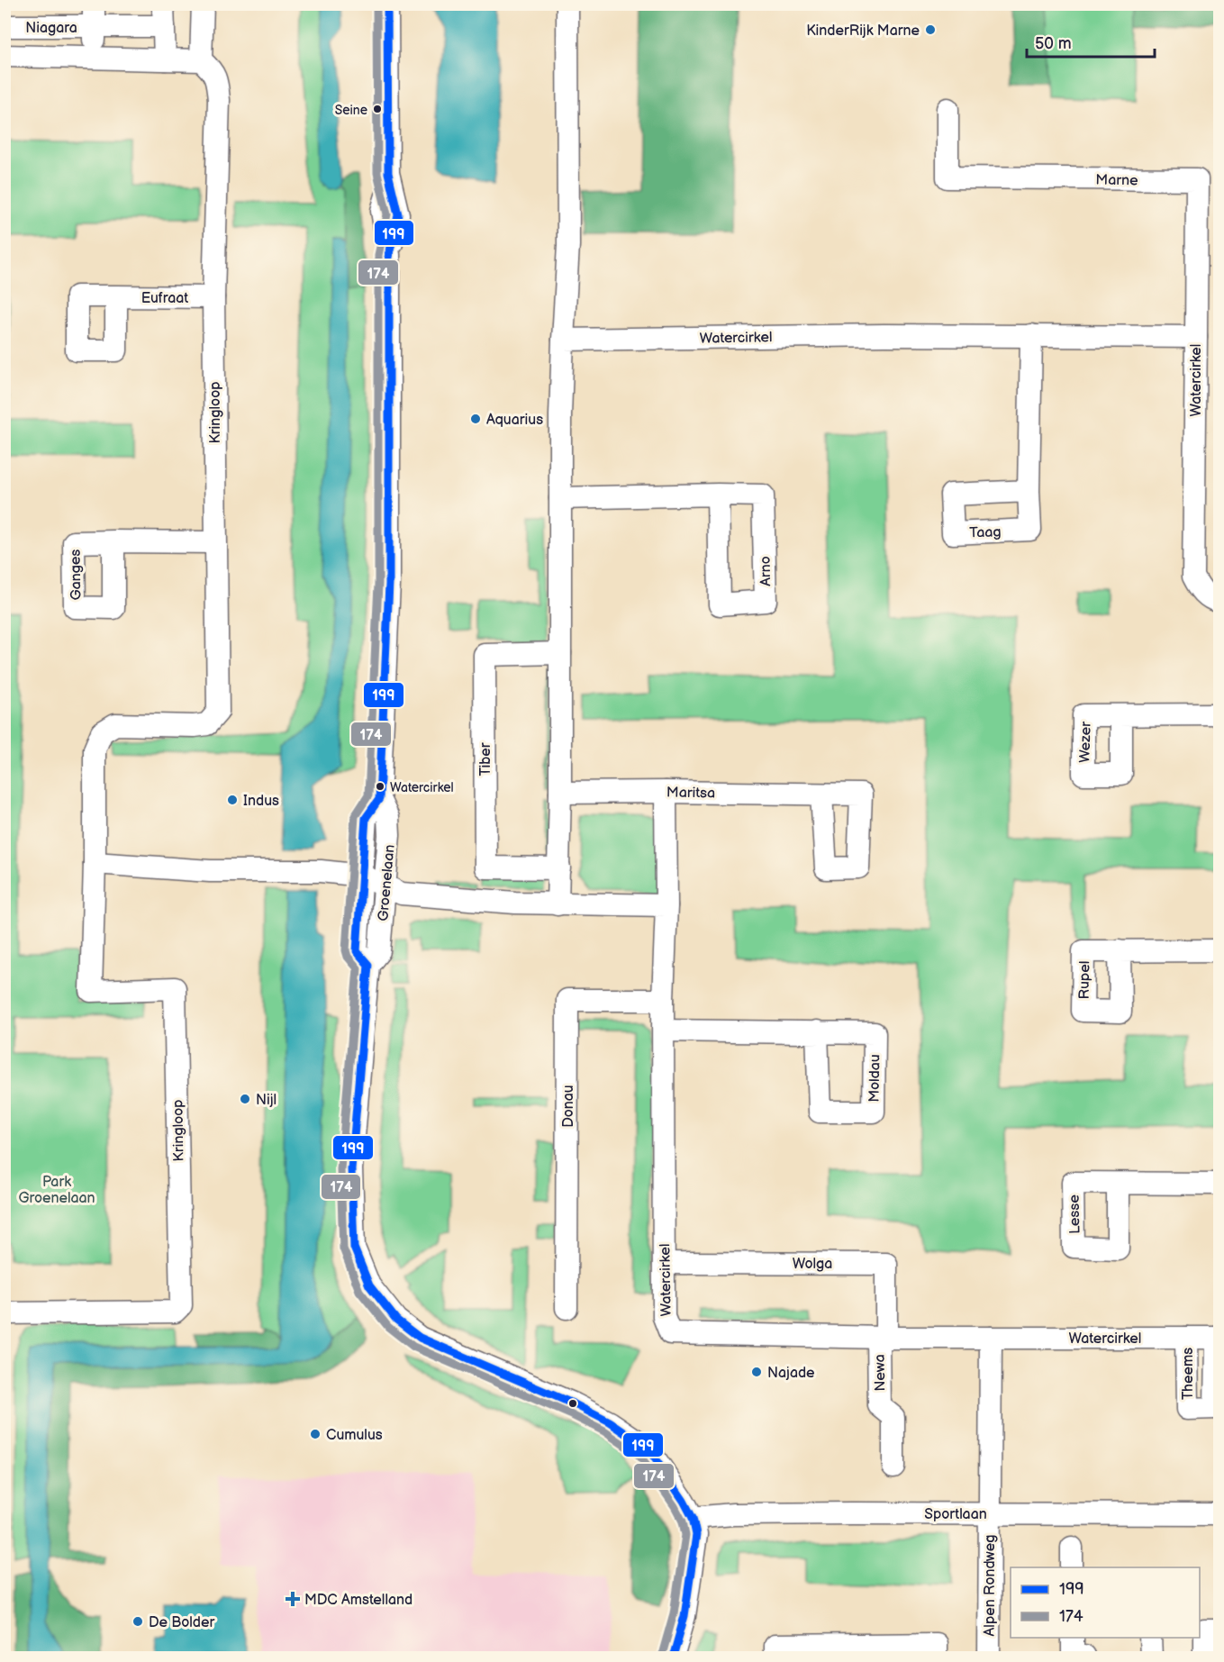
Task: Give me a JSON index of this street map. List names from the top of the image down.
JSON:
{
  "streets": {
    "street": [
      "Niagara",
      "Marne",
      "Eufraat",
      "Watercirkel",
      "Kringloop",
      "Arno",
      "Tiber",
      "Maritsa",
      "Groenelaan",
      "Donau",
      "Wolga",
      "Newa",
      "Theems",
      "Sportlaan",
      "Alpen Rondweg"
    ]
  },
  "crossings": [
    ["Marne", "Watercirkel"],
    ["Eufraat", "Kringloop"],
    ["Watercirkel", "Maritsa"],
    ["Watercirkel", "Donau"],
    ["Watercirkel", "Wolga"],
    ["Watercirkel", "Newa"],
    ["Watercirkel", "Theems"],
    ["Groenelaan", "Sportlaan"],
    ["Wolga", "Newa"],
    ["Sportlaan", "Alpen Rondweg"]
  ],
  "parks": ["Park Groenelaan"],
  "places": {
    "other": [
      "KinderRijk Marne",
      "Seine",
      "Aquarius",
      "Watercirkel",
      "Indus",
      "Nijl",
      "Najade",
      "Cumulus",
      "De Bolder"
    ],
    "health": ["MDC Amstelland"]
  },
  "lines": ["transit line 199", "transit line 174"],
  "legend": ["199", "174"],
  "scale_bar": "50 m"
}
